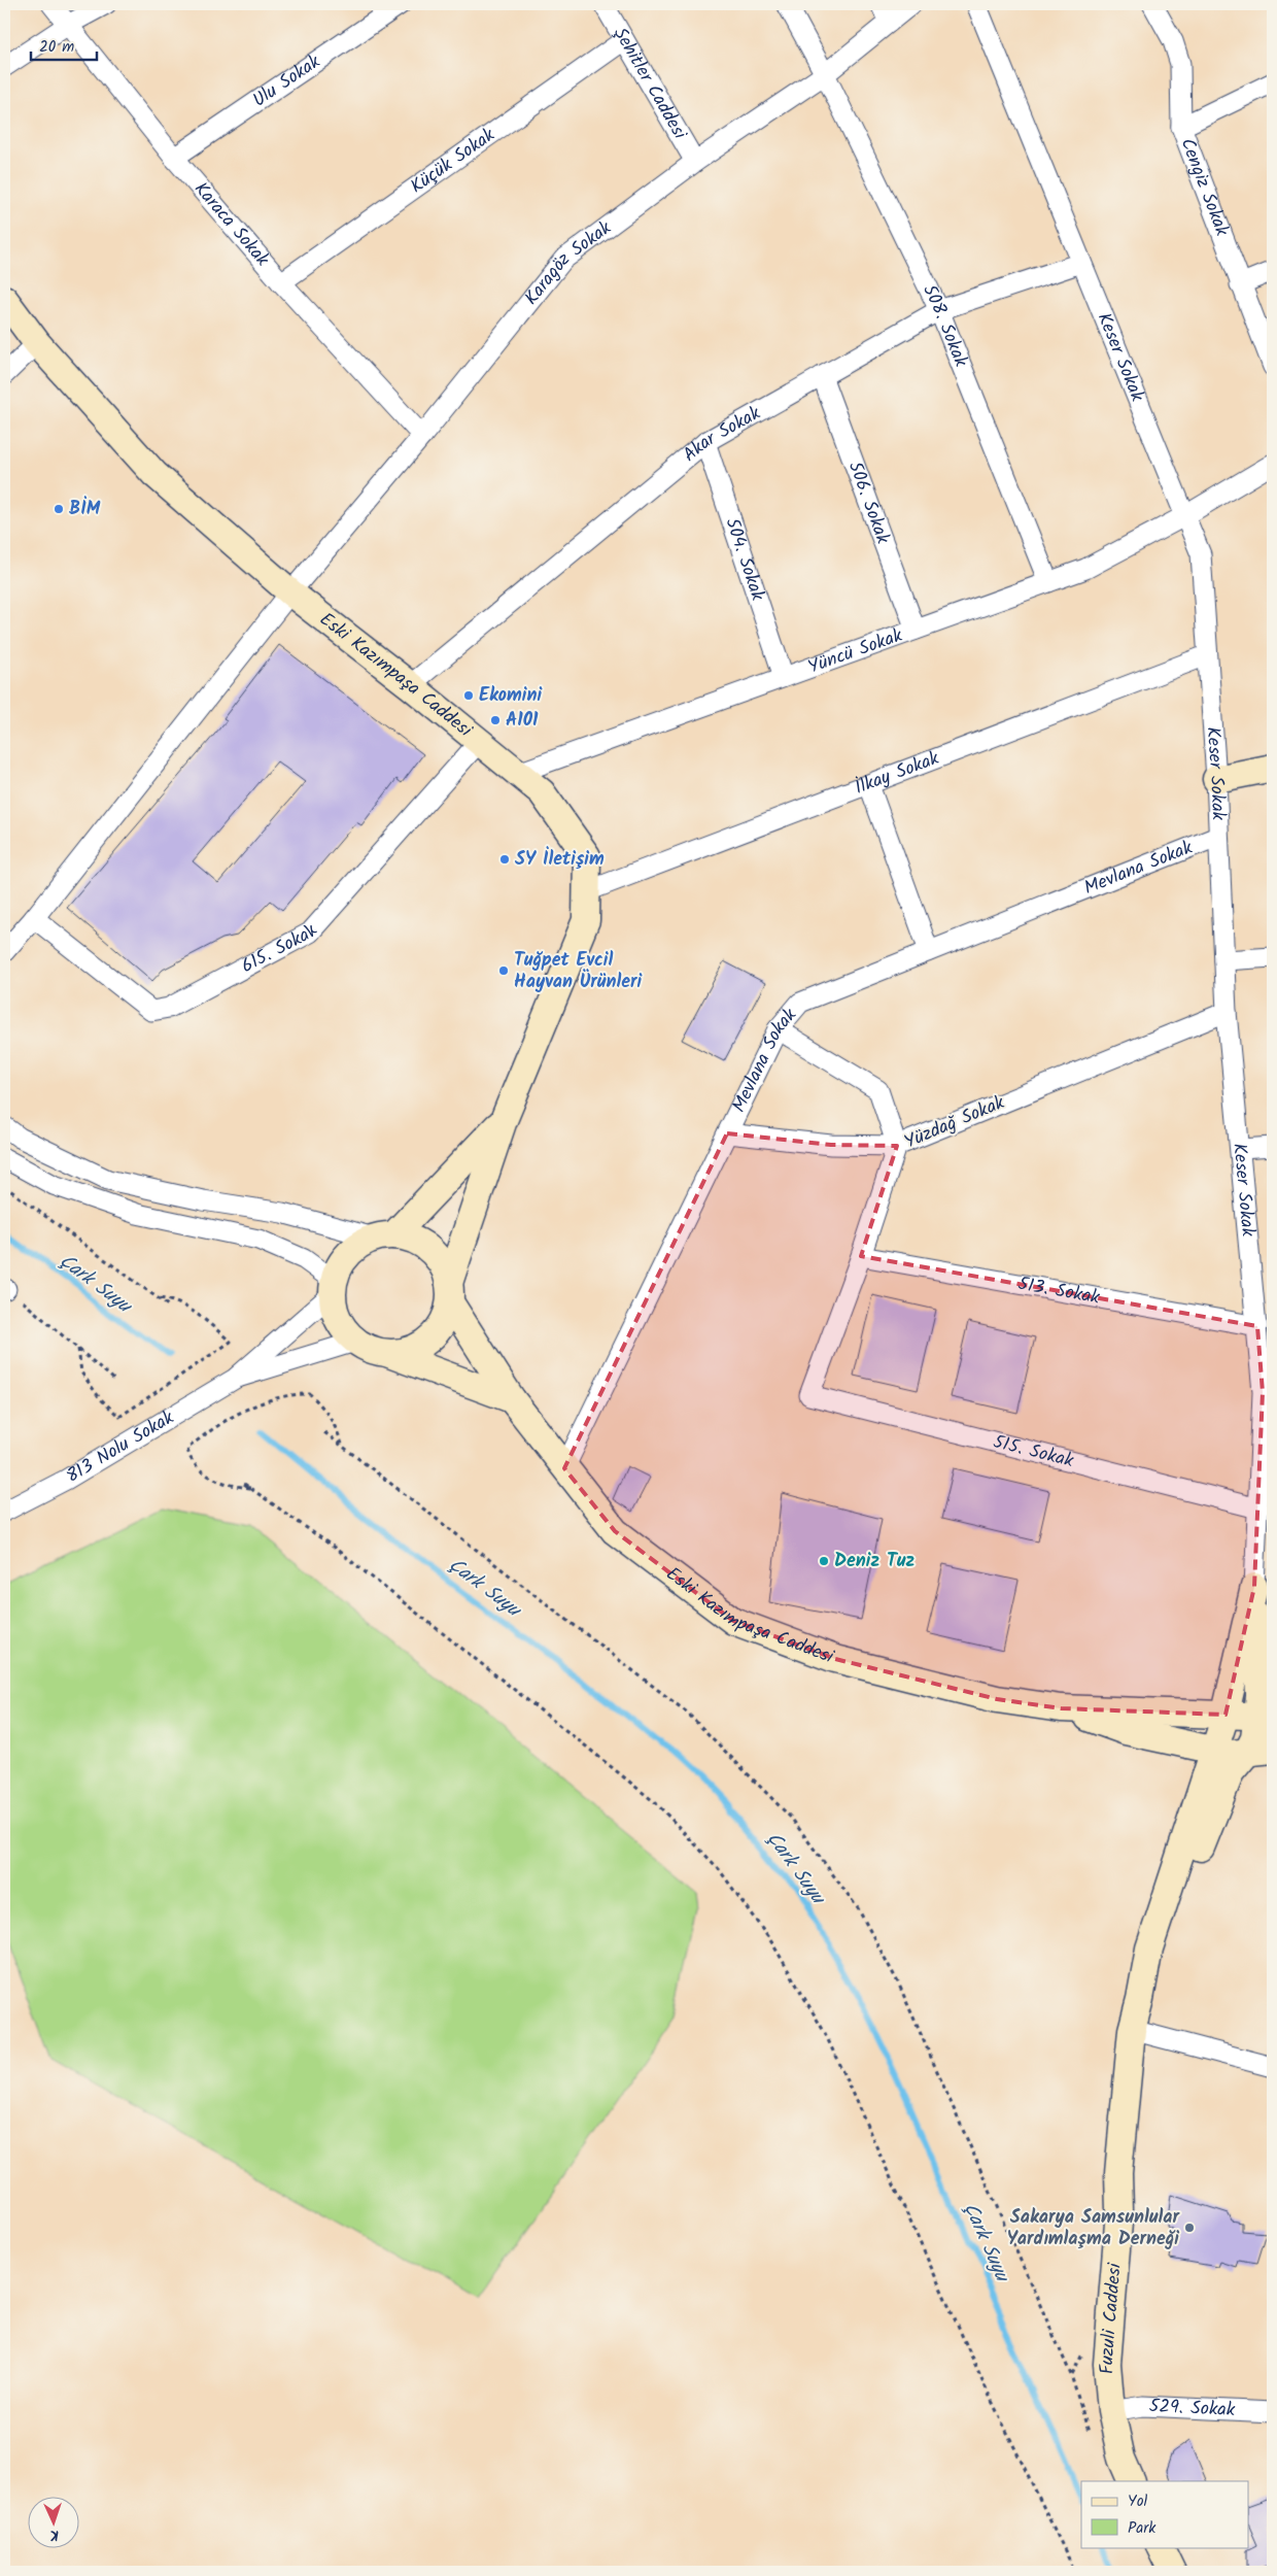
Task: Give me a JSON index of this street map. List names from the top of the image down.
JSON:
{
  "streets": {
    "street": [
      "Ulu Sokak",
      "Şehitler Caddesi",
      "Küçük Sokak",
      "Cengiz Sokak",
      "Karaca Sokak",
      "Karagöz Sokak",
      "508. Sokak",
      "Keser Sokak",
      "Akar Sokak",
      "506. Sokak",
      "504. Sokak",
      "Yüncü Sokak",
      "Eski Kazımpaşa Caddesi",
      "İlkay Sokak",
      "Mevlana Sokak",
      "615. Sokak",
      "Yüzdağ Sokak",
      "513. Sokak",
      "813 Nolu Sokak",
      "515. Sokak",
      "Fuzuli Caddesi",
      "529. Sokak"
    ]
  },
  "crossings": [
    ["Ulu Sokak", "Karaca Sokak"],
    ["Şehitler Caddesi", "Küçük Sokak"],
    ["Şehitler Caddesi", "Karagöz Sokak"],
    ["Küçük Sokak", "Karaca Sokak"],
    ["Karaca Sokak", "Karagöz Sokak"],
    ["Karagöz Sokak", "508. Sokak"],
    ["Karagöz Sokak", "Eski Kazımpaşa Caddesi"],
    ["508. Sokak", "Akar Sokak"],
    ["508. Sokak", "Yüncü Sokak"],
    ["Keser Sokak", "Akar Sokak"],
    ["Keser Sokak", "Yüncü Sokak"],
    ["Keser Sokak", "İlkay Sokak"],
    ["Keser Sokak", "Mevlana Sokak"],
    ["Keser Sokak", "Yüzdağ Sokak"],
    ["Keser Sokak", "513. Sokak"],
    ["Keser Sokak", "515. Sokak"],
    ["Akar Sokak", "506. Sokak"],
    ["Akar Sokak", "504. Sokak"],
    ["Akar Sokak", "Eski Kazımpaşa Caddesi"],
    ["506. Sokak", "Yüncü Sokak"],
    ["504. Sokak", "Yüncü Sokak"],
    ["Yüncü Sokak", "Eski Kazımpaşa Caddesi"],
    ["Eski Kazımpaşa Caddesi", "İlkay Sokak"],
    ["Eski Kazımpaşa Caddesi", "Mevlana Sokak"],
    ["Eski Kazımpaşa Caddesi", "615. Sokak"],
    ["Yüzdağ Sokak", "513. Sokak"],
    ["Yüzdağ Sokak", "515. Sokak"],
    ["Fuzuli Caddesi", "529. Sokak"]
  ],
  "water": ["Çark Suyu"],
  "places": [
    "BİM",
    "Ekomini",
    "A101",
    "SY İletişim",
    "Tuğpet Evcil Hayvan Ürünleri",
    "Deniz Tuz",
    "Sakarya Samsunlular Yardımlaşma Derneği"
  ],
  "legend": ["Yol", "Park"],
  "scale_bar": "20 m",
  "north": "bottom"
}
